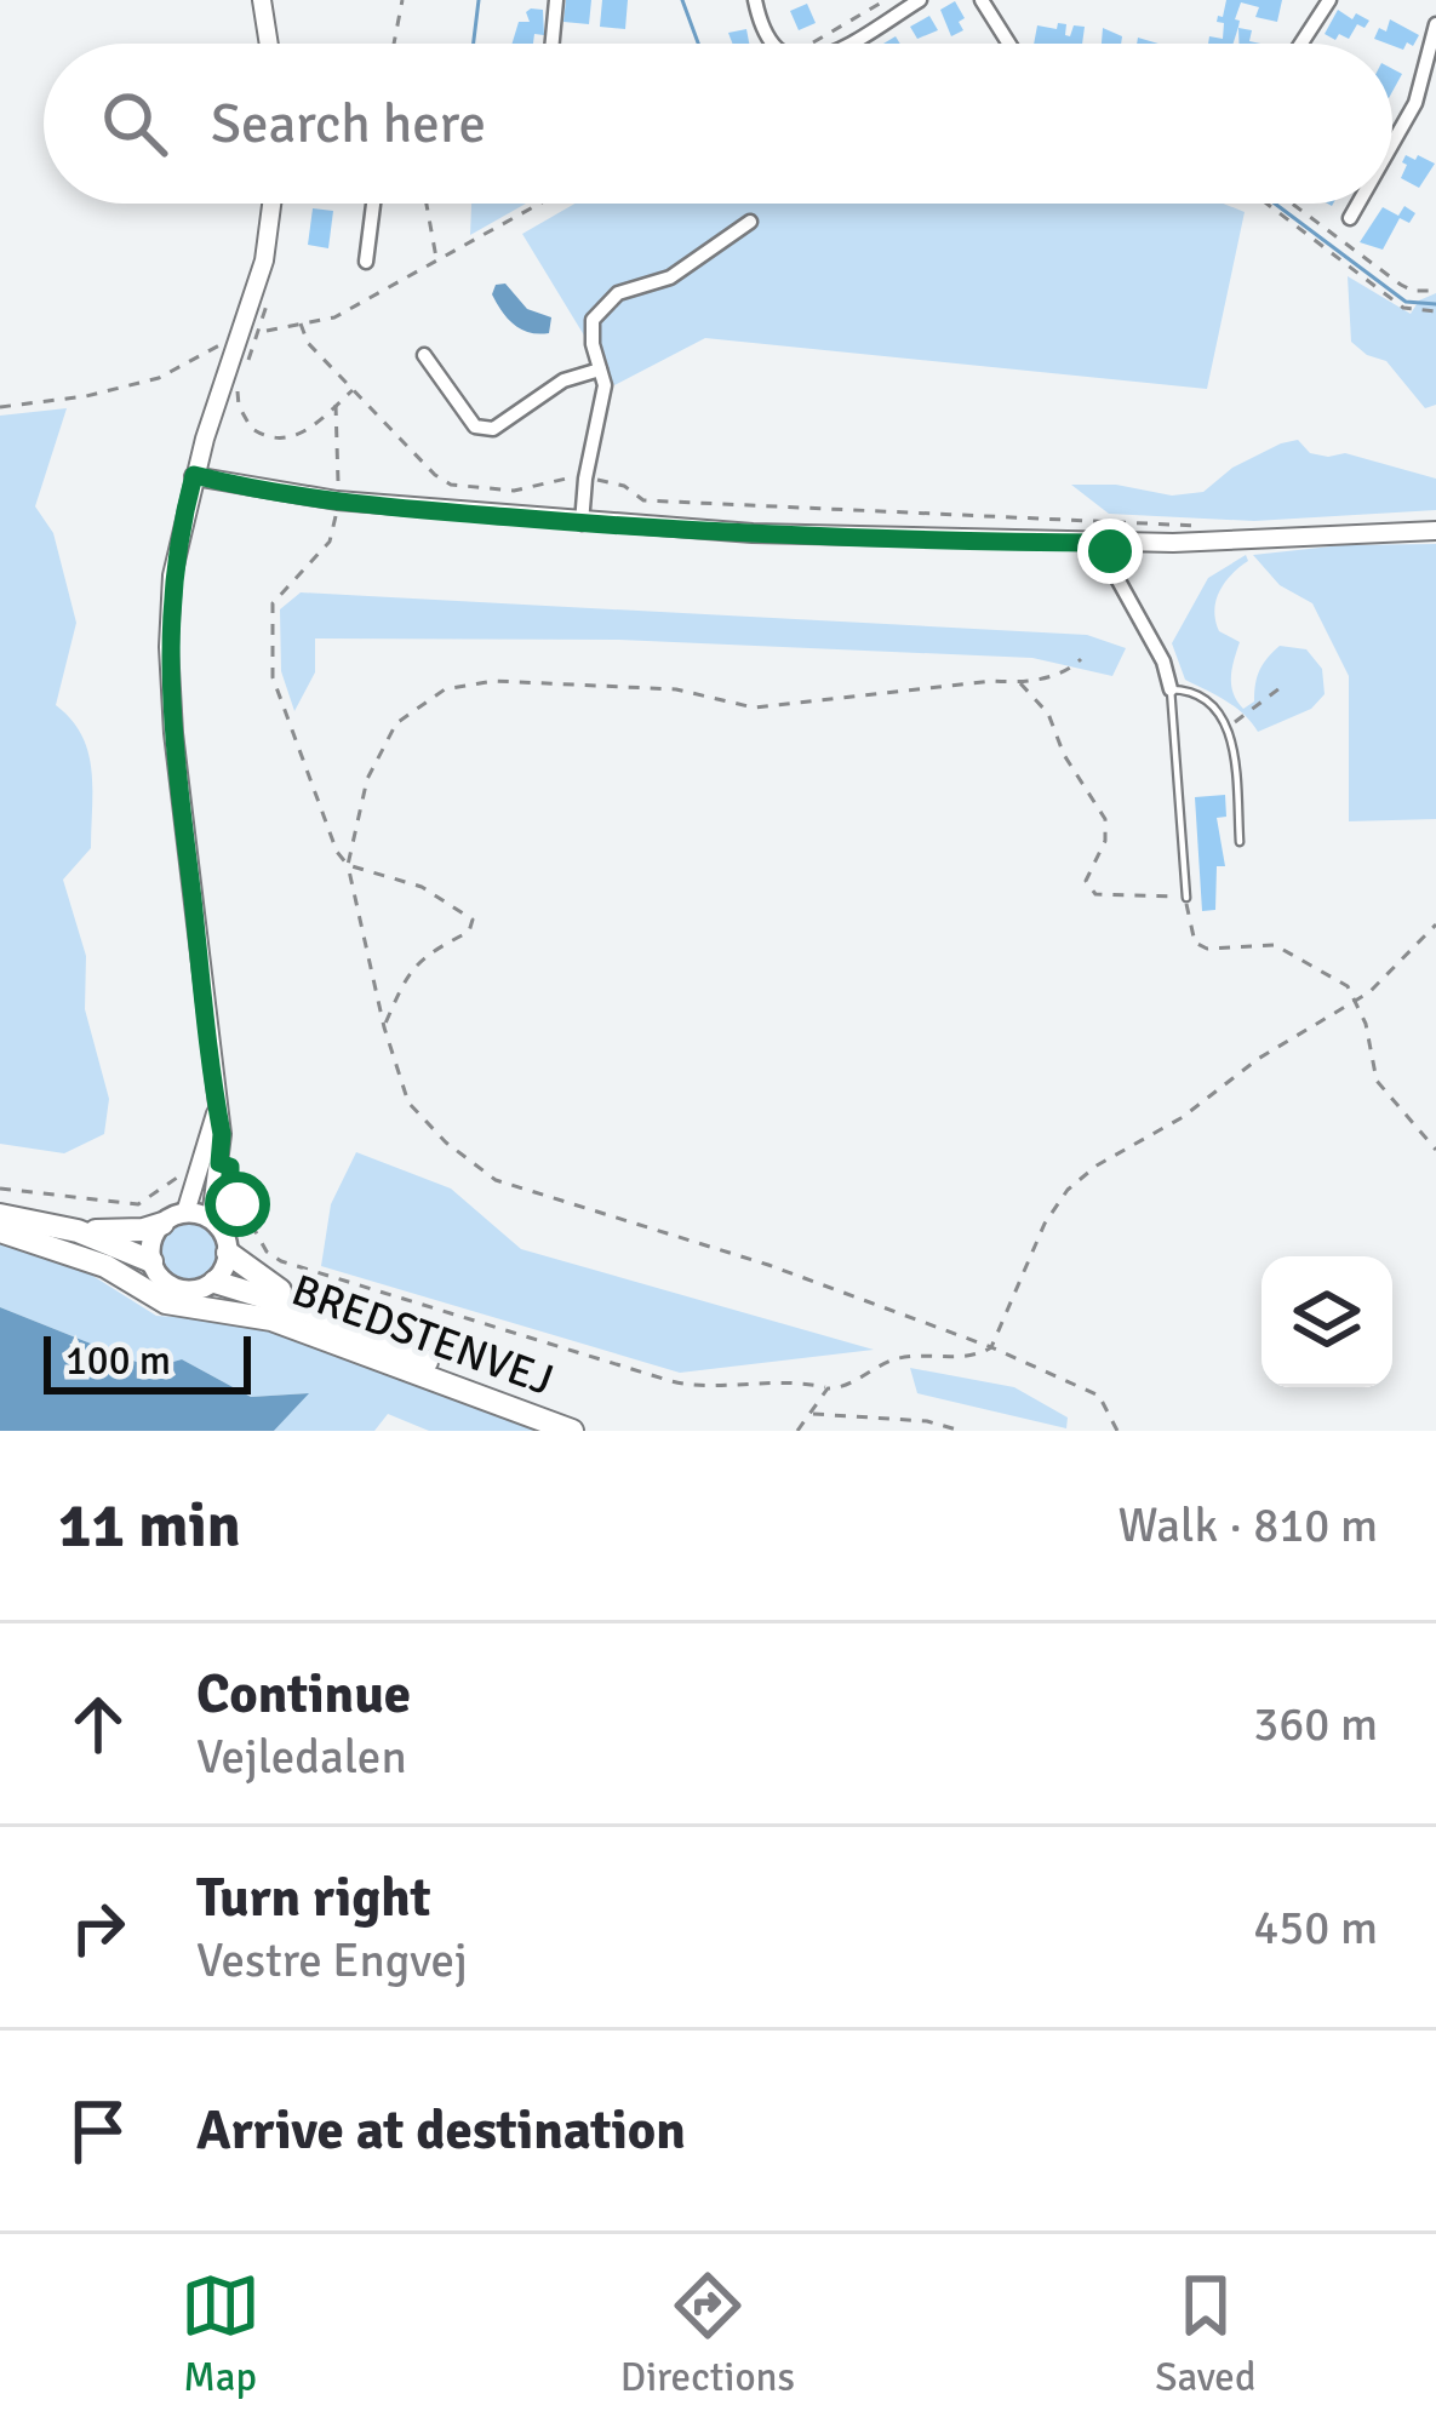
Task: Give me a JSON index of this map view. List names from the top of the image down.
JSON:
{
  "streets": {
    "highway": ["BREDSTENVEJ"]
  },
  "scale_bar": "100 m",
  "page": {
    "search": "Search here",
    "scale": "100 m",
    "heading": ["11 min", "Walk · 810 m"],
    "list": [
      ["Continue", "Vejledalen", "360 m"],
      ["Turn right", "Vestre Engvej", "450 m"],
      "Arrive at destination"
    ],
    "nav": ["Map", "Directions", "Saved"]
  }
}
